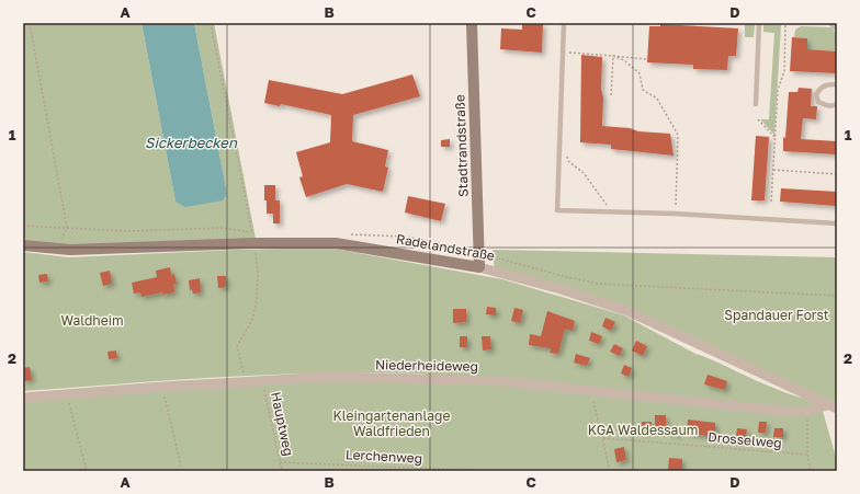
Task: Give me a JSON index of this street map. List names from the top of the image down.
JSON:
{
  "streets": {
    "street": ["Stadtrandstraße", "Radelandstraße", "Niederheideweg"],
    "path": ["Hauptweg", "Drosselweg", "Lerchenweg"]
  },
  "crossings": [
    ["Stadtrandstraße", "Radelandstraße"],
    ["Radelandstraße", "Niederheideweg"],
    ["Niederheideweg", "Hauptweg"],
    ["Hauptweg", "Lerchenweg"]
  ],
  "water": ["Sickerbecken"],
  "parks": [
    "Spandauer Forst",
    "Waldheim",
    "Kleingartenanlage Waldfrieden",
    "KGA Waldessaum"
  ],
  "grid": {
    "columns": [
      "A",
      "B",
      "C",
      "D"
    ],
    "rows": ["1", "2"]
  }
}
